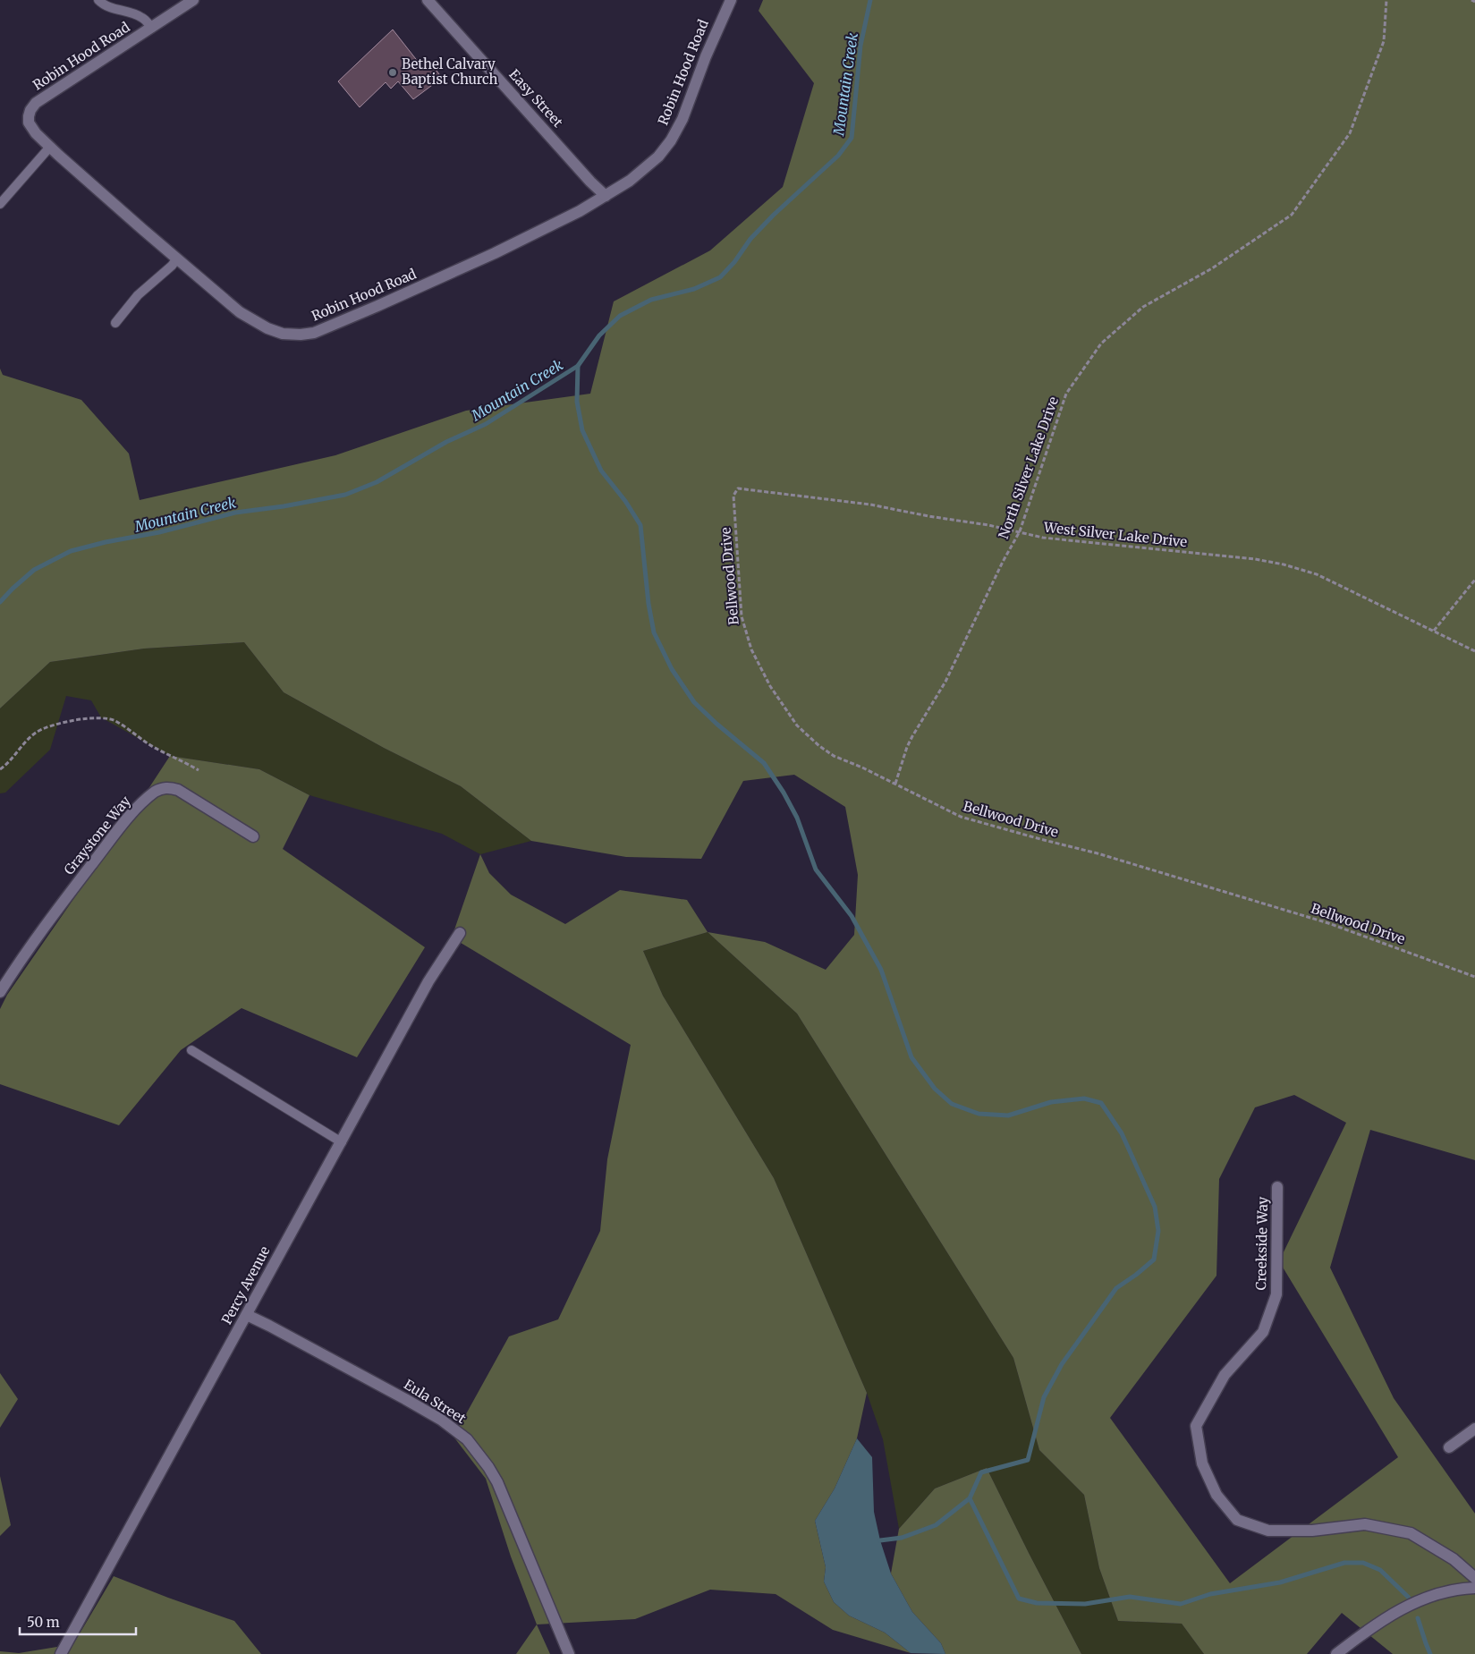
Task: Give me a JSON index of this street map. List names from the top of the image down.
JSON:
{
  "streets": {
    "street": [
      "Robin Hood Road",
      "Easy Street",
      "Graystone Way",
      "Creekside Way",
      "Percy Avenue",
      "Eula Street"
    ],
    "path": ["North Silver Lake Drive", "West Silver Lake Drive", "Bellwood Drive"]
  },
  "crossings": [
    ["Robin Hood Road", "Easy Street"],
    ["North Silver Lake Drive", "West Silver Lake Drive"],
    ["North Silver Lake Drive", "Bellwood Drive"],
    ["West Silver Lake Drive", "Bellwood Drive"],
    ["Percy Avenue", "Eula Street"]
  ],
  "water": ["Mountain Creek"],
  "places": ["Bethel Calvary Baptist Church"],
  "scale_bar": "50 m"
}
